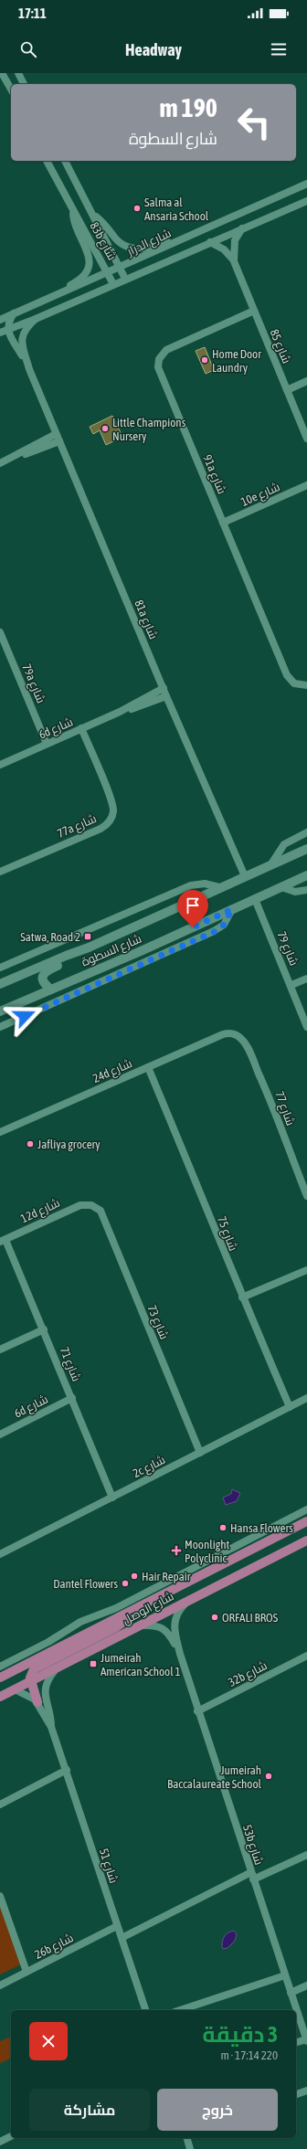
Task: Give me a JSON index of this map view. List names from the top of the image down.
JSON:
{
  "streets": {
    "main road": ["شارع السطوة", "شارع الوصل"],
    "street": [
      "83b شارع",
      "شارع الدرار",
      "شارع 85",
      "91a شارع",
      "10e شارع",
      "81a شارع",
      "79a شارع",
      "6d شارع",
      "77a شارع",
      "شارع 79",
      "24d شارع",
      "شارع 77",
      "12d شارع",
      "شارع 75",
      "شارع 73",
      "شارع 71",
      "2c شارع",
      "32b شارع",
      "53b شارع",
      "شارع 51",
      "26b شارع"
    ]
  },
  "crossings": [
    ["83b شارع", "شارع الدرار"],
    ["شارع الدرار", "شارع 85"],
    ["شارع الدرار", "81a شارع"],
    ["شارع 85", "91a شارع"],
    ["91a شارع", "10e شارع"],
    ["81a شارع", "6d شارع"],
    ["81a شارع", "شارع السطوة"],
    ["79a شارع", "6d شارع"],
    ["6d شارع", "77a شارع"],
    ["6d شارع", "شارع 71"],
    ["شارع 79", "شارع السطوة"],
    ["24d شارع", "شارع 77"],
    ["24d شارع", "شارع 75"],
    ["12d شارع", "شارع 73"],
    ["12d شارع", "شارع 71"],
    ["شارع 75", "2c شارع"],
    ["شارع 73", "2c شارع"],
    ["شارع 71", "2c شارع"],
    ["شارع الوصل", "53b شارع"],
    ["شارع الوصل", "شارع 51"],
    ["32b شارع", "53b شارع"],
    ["شارع 51", "26b شارع"]
  ],
  "places": {
    "other": [
      "Salma al Ansaria School",
      "Home Door Laundry",
      "Little Champions Nursery",
      "Jafliya grocery",
      "Hansa Flowers",
      "Hair Repair",
      "Dantel Flowers",
      "ORFALI BROS",
      "Jumeirah Baccalaureate School"
    ],
    "transit": ["Satwa, Road 2", "Jumeirah American School 1"],
    "health": ["Moonlight Polyclinic"]
  },
  "page": {
    "status": "17:11",
    "header": "Headway",
    "turn": ["190 m", "شارع السطوة"],
    "heading": ["3 دقيقة", "220 m · 17:14"],
    "buttons": ["خروج", "مشاركة"]
  }
}
